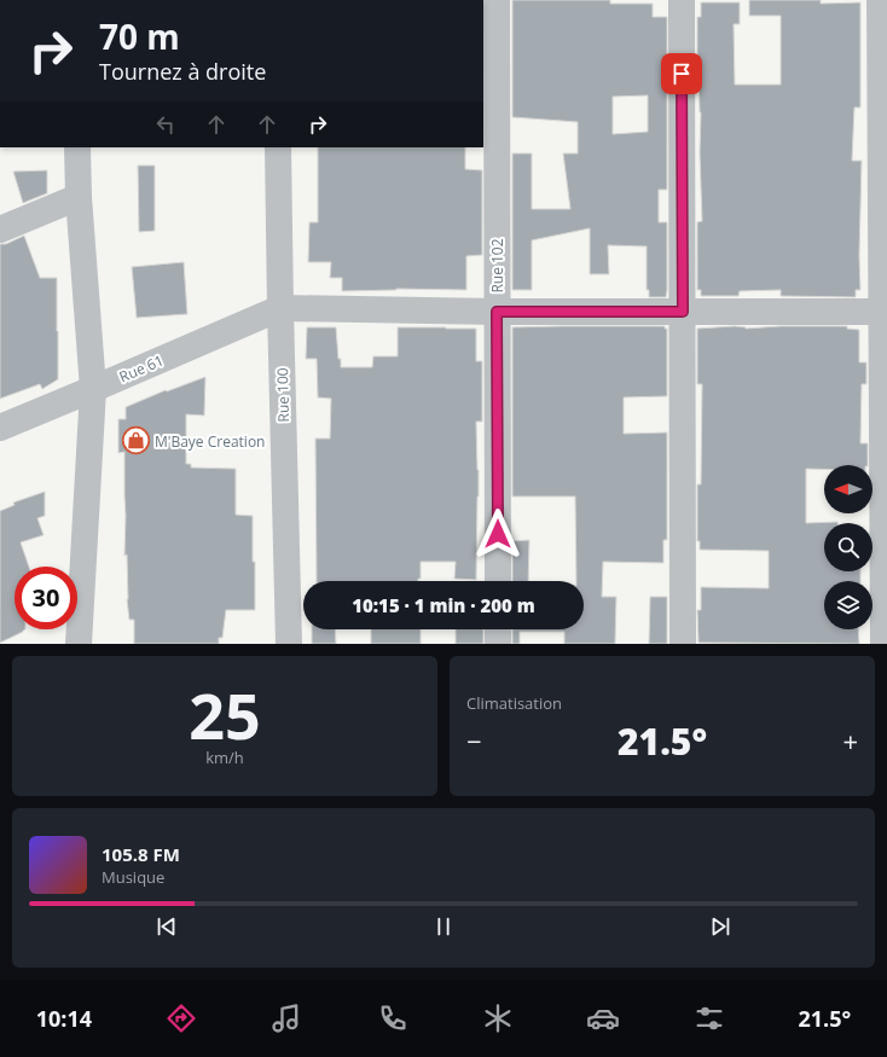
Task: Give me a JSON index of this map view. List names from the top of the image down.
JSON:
{
  "streets": {
    "street": ["Rue 102", "Rue 61", "Rue 100"]
  },
  "crossings": [
    ["Rue 61", "Rue 100"]
  ],
  "places": {
    "shop": ["M'Baye Creation"]
  },
  "north": "left",
  "page": {
    "turn": ["70 m", "Tournez à droite"],
    "limit": "30",
    "trip": "10:15 · 1 min · 200 m",
    "tile": [
      ["25", "km/h"],
      "Climatisation"
    ],
    "heat": ["−", "21.5°", "+"],
    "song": ["105.8 FM", "Musique"],
    "tabs": ["10:14", "21.5°"]
  }
}
